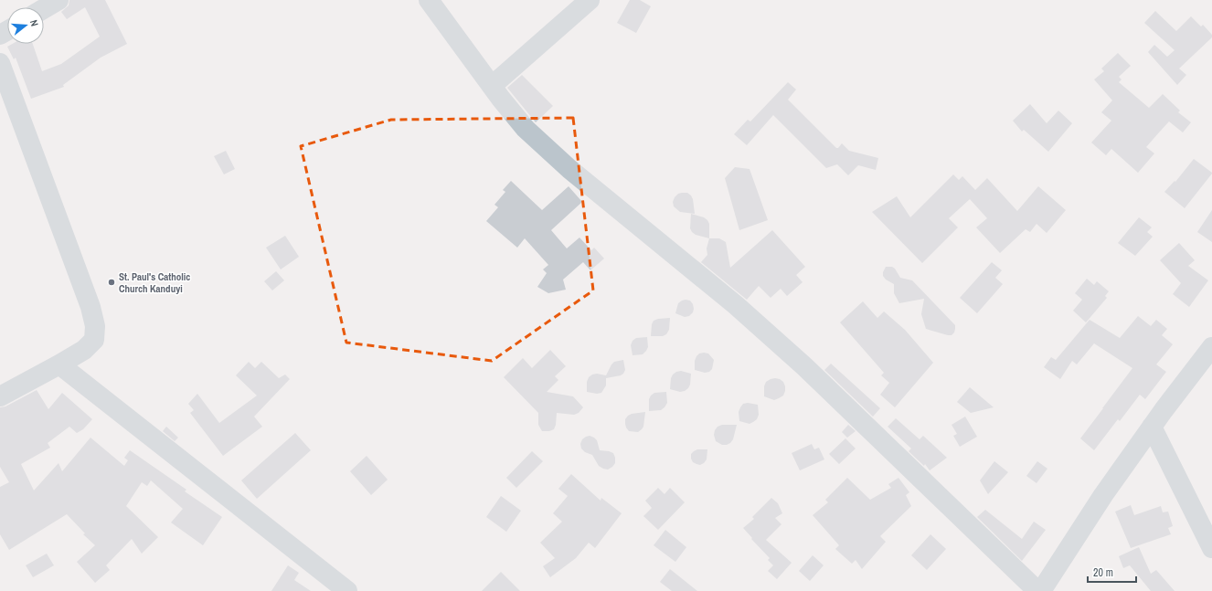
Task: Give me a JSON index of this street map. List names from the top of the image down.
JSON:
{
  "places": ["St. Paul's Catholic Church Kanduyi"],
  "scale_bar": "20 m",
  "north": "right"
}
